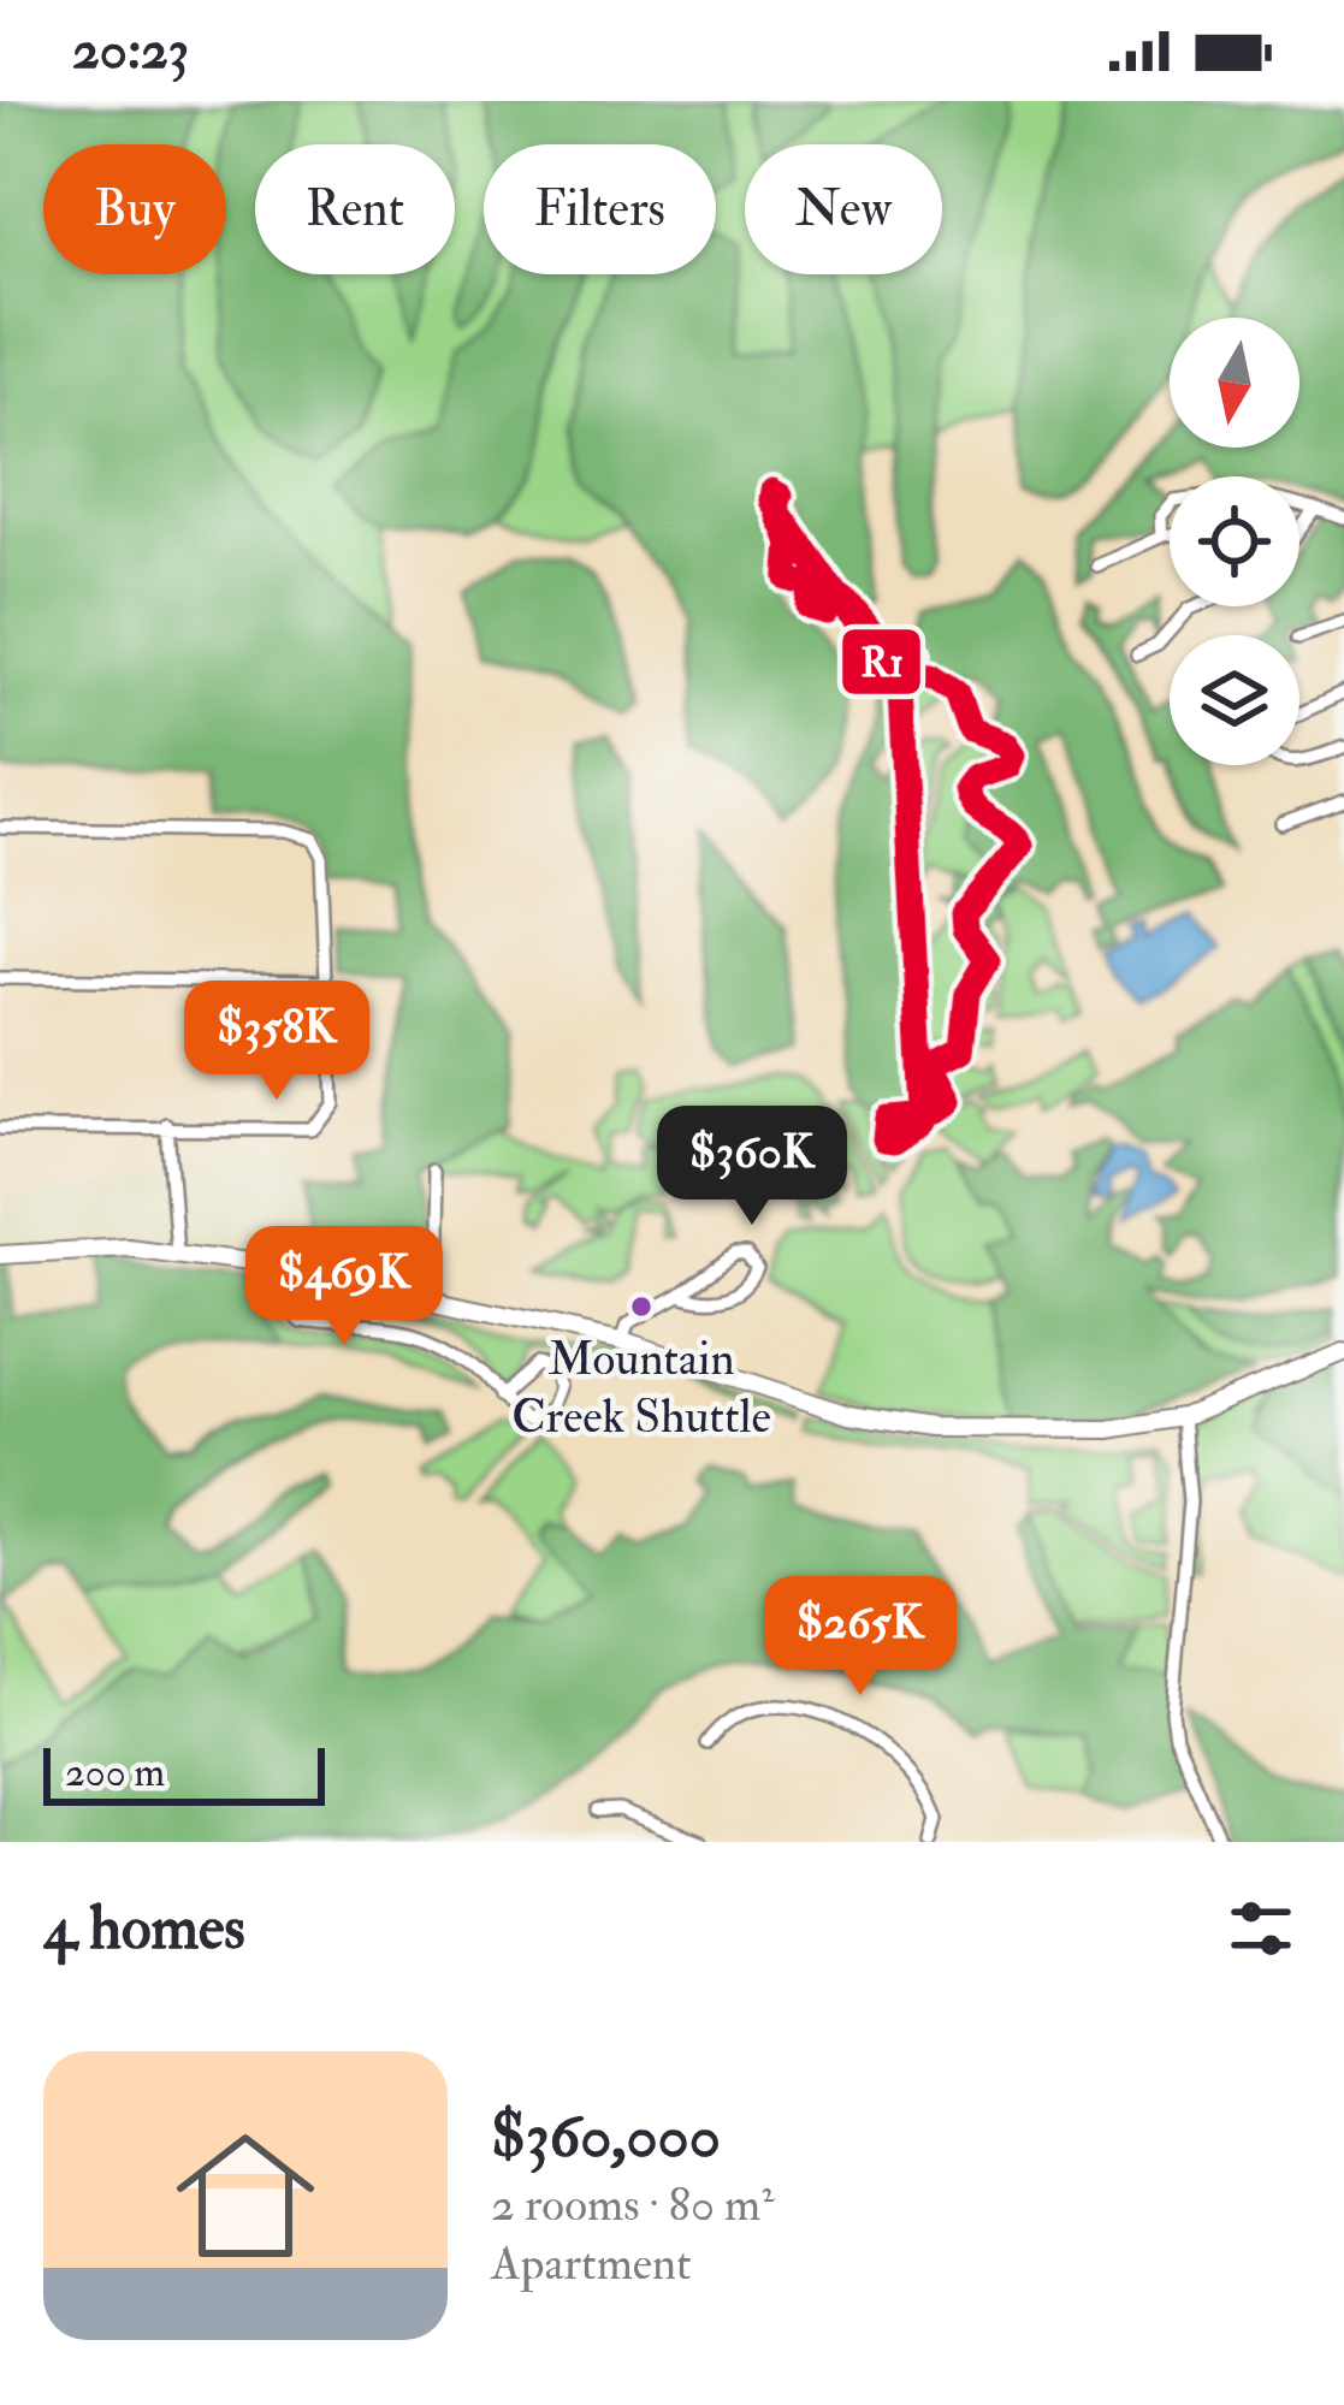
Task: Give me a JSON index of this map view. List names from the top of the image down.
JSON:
{
  "places": ["Mountain Creek Shuttle"],
  "lines": ["transit line R1"],
  "scale_bar": "200 m",
  "north": "bottom",
  "page": {
    "status": "20:23",
    "chip": [
      "Buy",
      "Rent",
      "Filters",
      "New"
    ],
    "price": [
      "$358K",
      "$360K",
      "$469K",
      "$265K"
    ],
    "scale": "200 m",
    "heading": "4 homes",
    "list": [
      {
        "name": "$360,000",
        "note": "2 rooms · 80 m² · Apartment"
      }
    ]
  }
}
